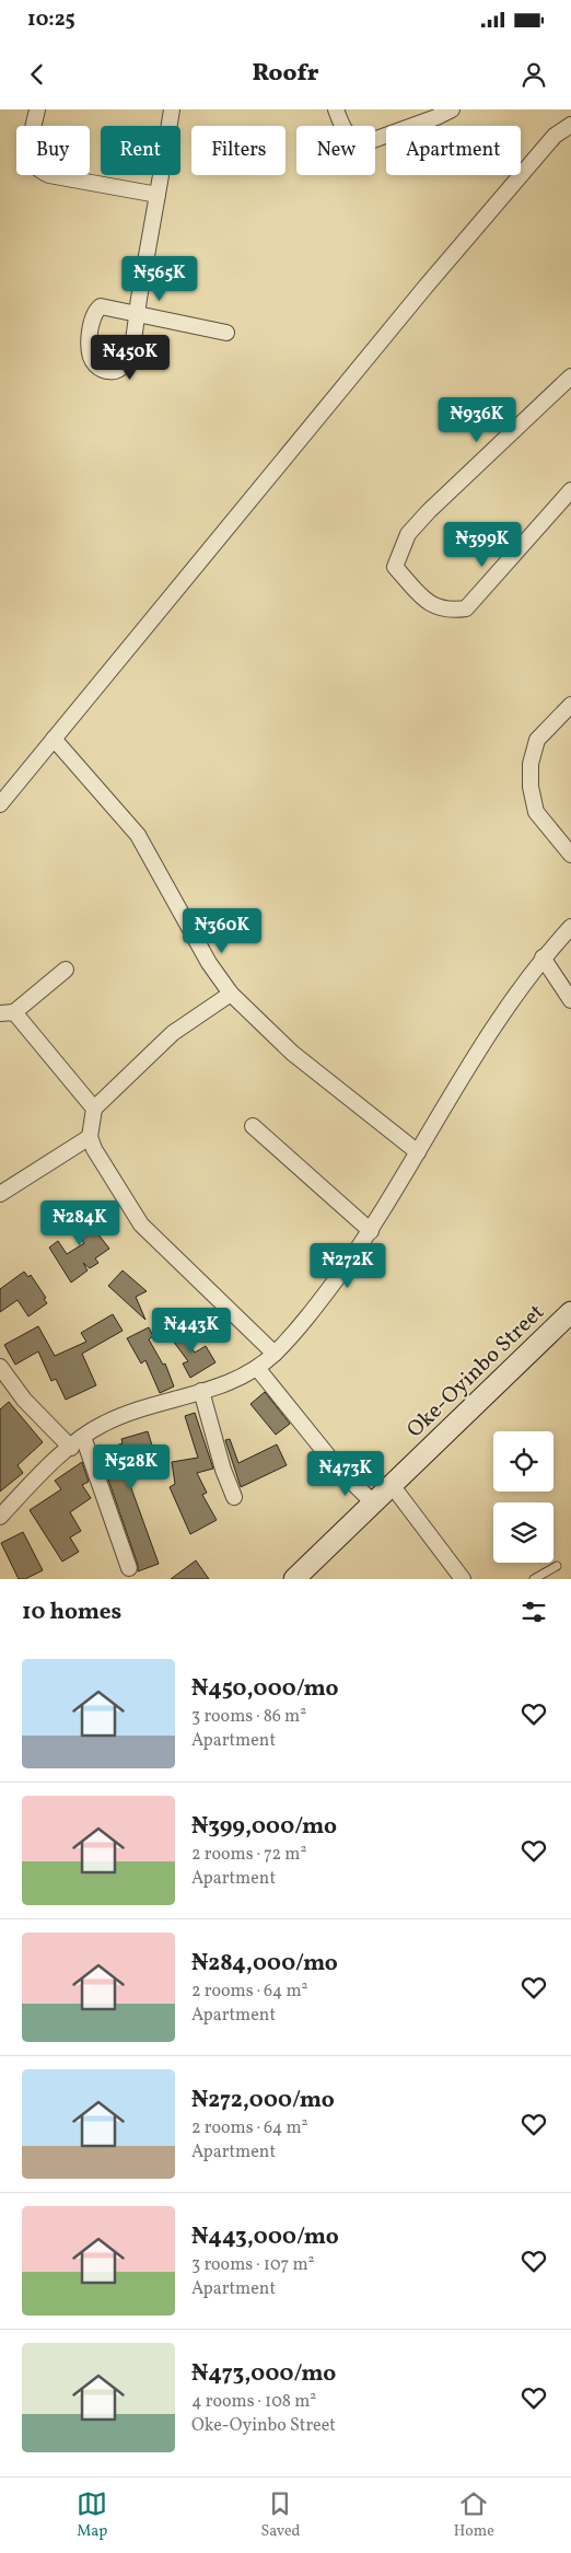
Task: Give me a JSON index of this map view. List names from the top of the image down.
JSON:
{
  "streets": {
    "main road": ["Oke-Oyinbo Street"]
  },
  "page": {
    "status": "10:25",
    "header": "Roofr",
    "chip": [
      "Buy",
      "Rent",
      "Filters",
      "New",
      "Apartment"
    ],
    "price": [
      "₦565K",
      "₦450K",
      "₦936K",
      "₦399K",
      "₦360K",
      "₦284K",
      "₦272K",
      "₦443K",
      "₦528K",
      "₦473K"
    ],
    "heading": "10 homes",
    "list": [
      {
        "name": "₦450,000/mo",
        "note": "3 rooms · 86 m² · Apartment"
      },
      {
        "name": "₦399,000/mo",
        "note": "2 rooms · 72 m² · Apartment"
      },
      {
        "name": "₦284,000/mo",
        "note": "2 rooms · 64 m² · Apartment"
      },
      {
        "name": "₦272,000/mo",
        "note": "2 rooms · 64 m² · Apartment"
      },
      {
        "name": "₦443,000/mo",
        "note": "3 rooms · 107 m² · Apartment"
      },
      {
        "name": "₦473,000/mo",
        "note": "4 rooms · 108 m² · Oke-Oyinbo Street"
      }
    ],
    "tabs": ["Map", "Saved", "Home"]
  }
}
